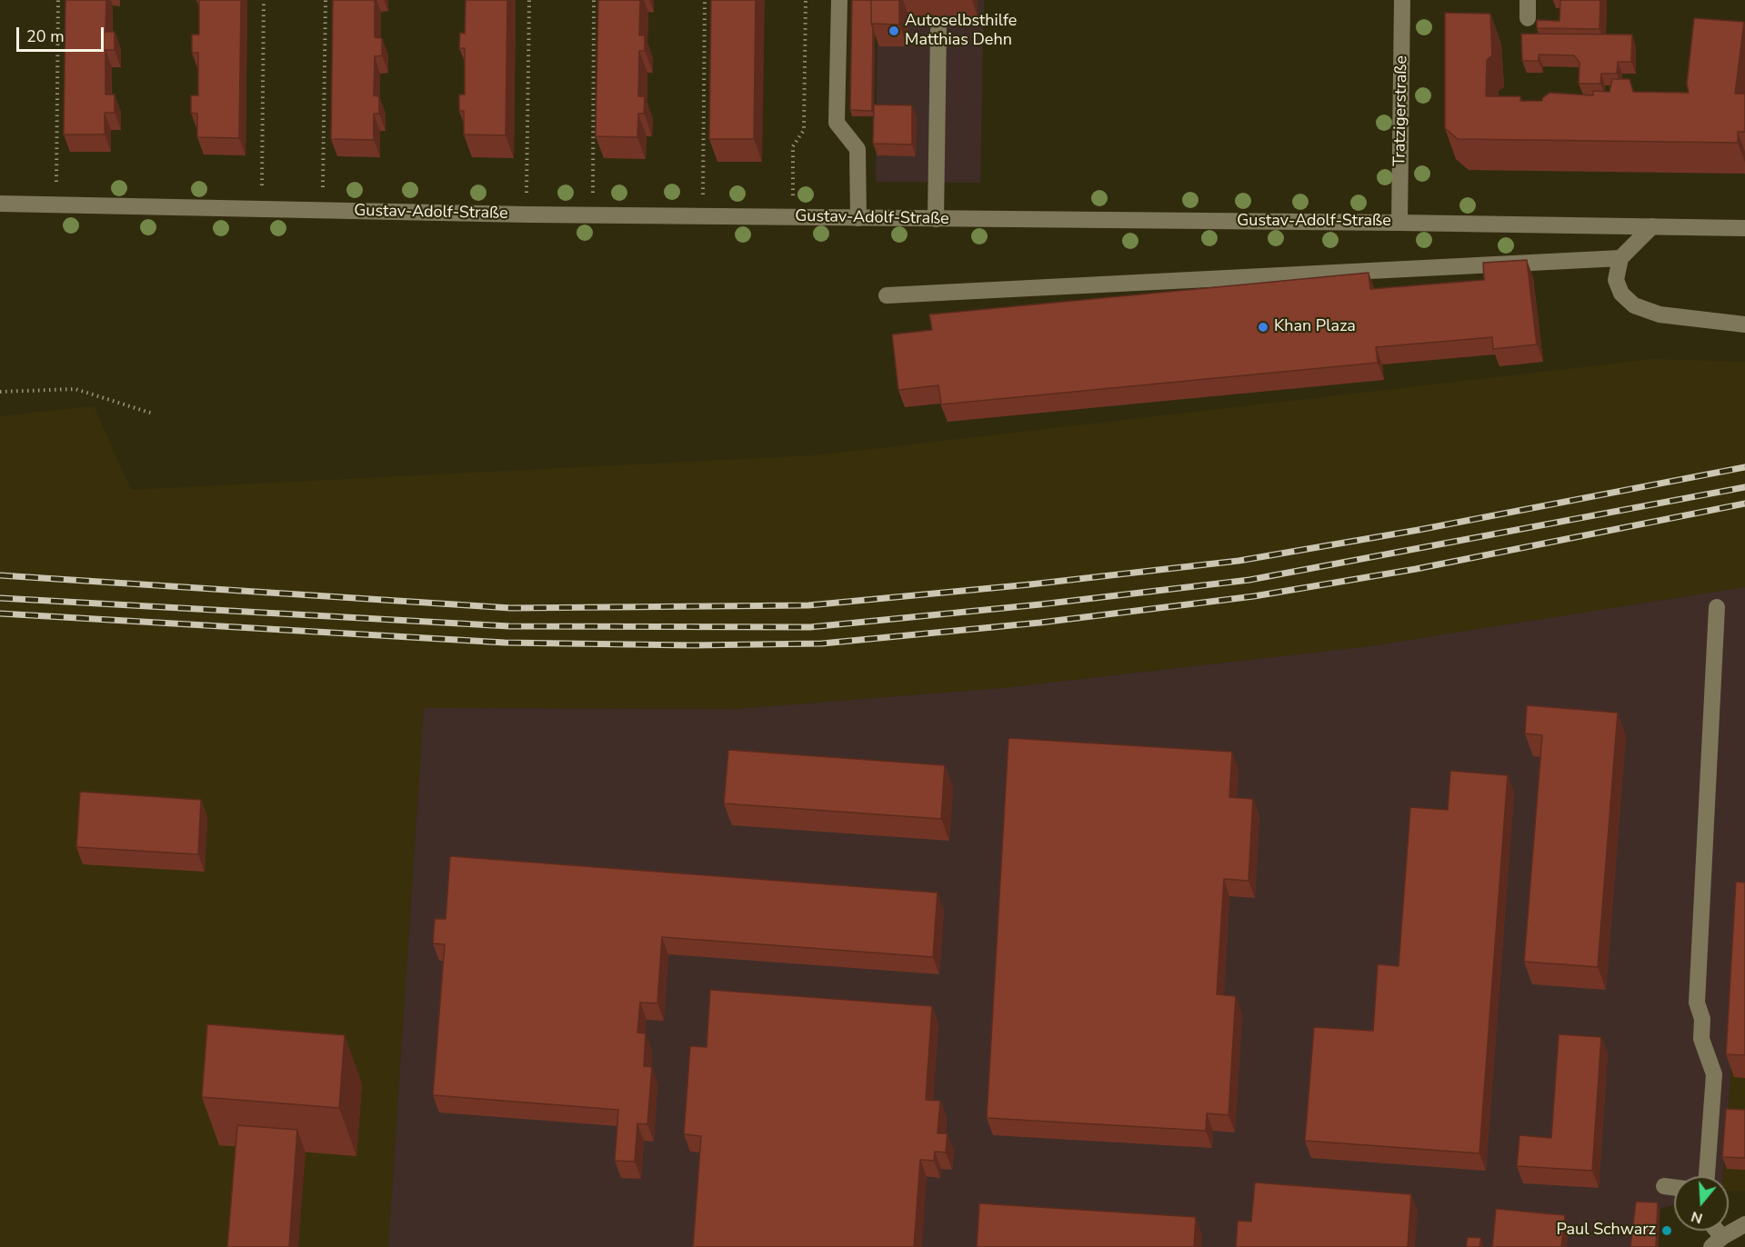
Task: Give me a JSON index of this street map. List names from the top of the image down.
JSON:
{
  "streets": {
    "street": ["Tratzigerstraße", "Gustav-Adolf-Straße"]
  },
  "crossings": [
    ["Tratzigerstraße", "Gustav-Adolf-Straße"]
  ],
  "places": ["Autoselbsthilfe Matthias Dehn", "Khan Plaza", "Paul Schwarz"],
  "scale_bar": "20 m",
  "north": "bottom"
}
